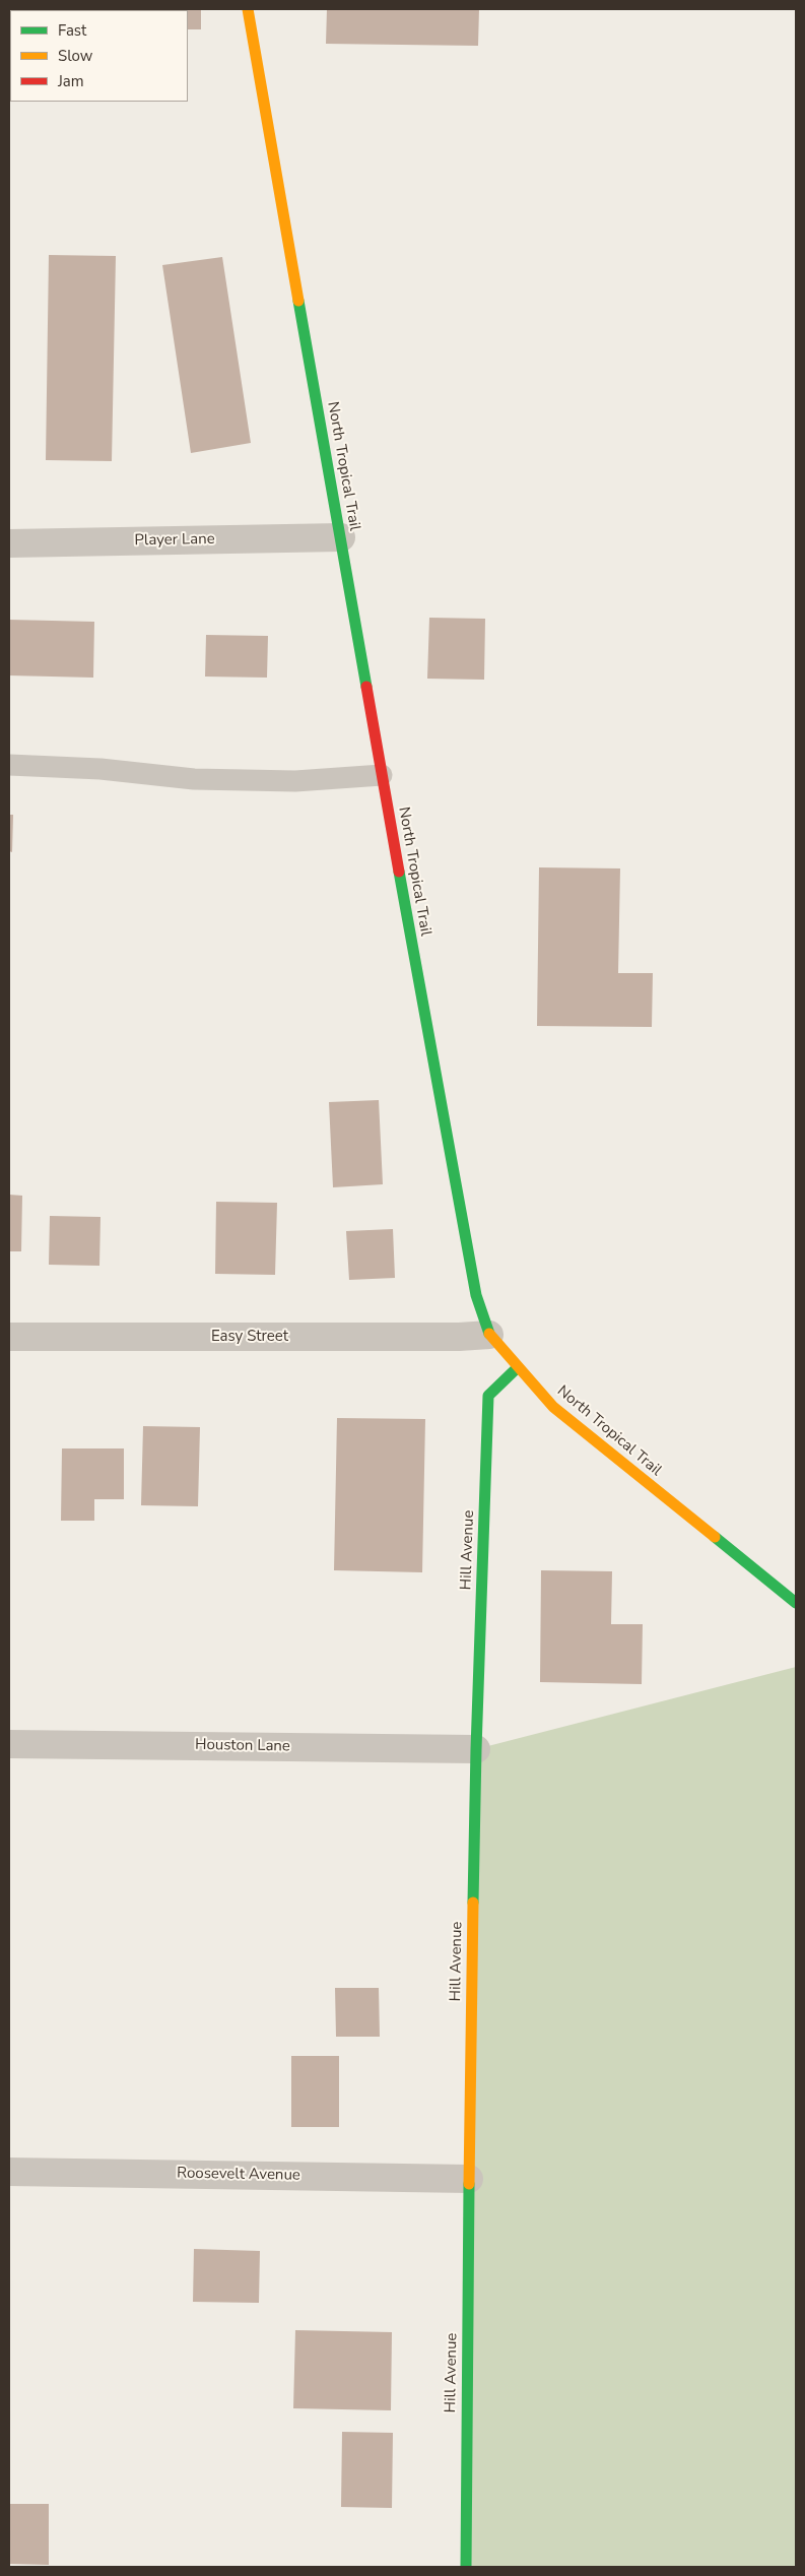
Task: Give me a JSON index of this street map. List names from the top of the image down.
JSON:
{
  "streets": {
    "street": [
      "North Tropical Trail",
      "Player Lane",
      "Easy Street",
      "Hill Avenue",
      "Houston Lane",
      "Roosevelt Avenue"
    ]
  },
  "crossings": [
    ["North Tropical Trail", "Player Lane"],
    ["North Tropical Trail", "Easy Street"],
    ["North Tropical Trail", "Hill Avenue"],
    ["Hill Avenue", "Houston Lane"],
    ["Hill Avenue", "Roosevelt Avenue"]
  ],
  "legend": ["Fast", "Slow", "Jam"]
}
